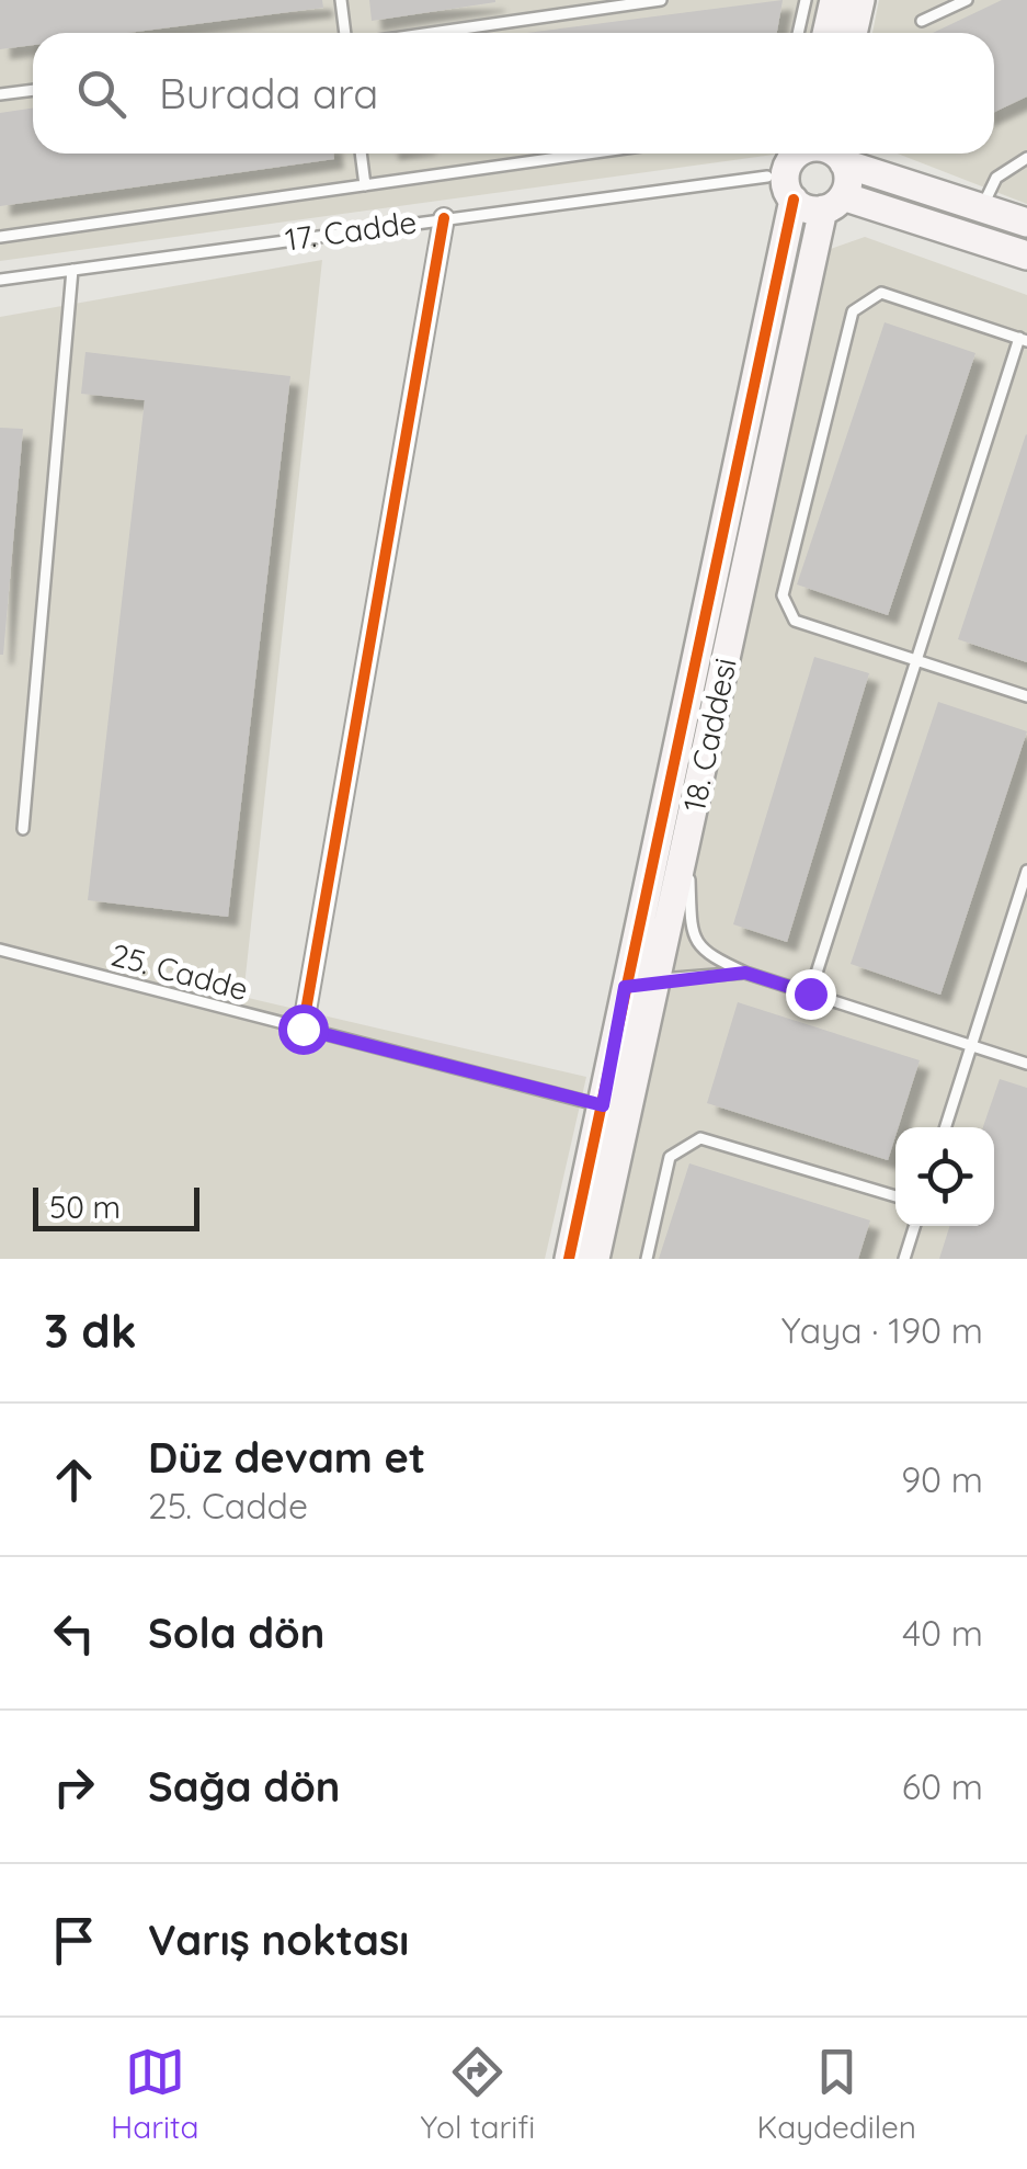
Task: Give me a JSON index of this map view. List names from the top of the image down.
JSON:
{
  "streets": {
    "street": ["18. Caddesi"],
    "lane": ["17. Cadde", "25. Cadde"]
  },
  "crossings": [
    ["17. Cadde", "18. Caddesi"]
  ],
  "scale_bar": "50 m",
  "page": {
    "search": "Burada ara",
    "scale": "50 m",
    "heading": ["3 dk", "Yaya · 190 m"],
    "list": [
      ["Düz devam et", "25. Cadde", "90 m"],
      ["Sola dön", "40 m"],
      ["Sağa dön", "60 m"],
      "Varış noktası"
    ],
    "nav": ["Harita", "Yol tarifi", "Kaydedilen"]
  }
}
